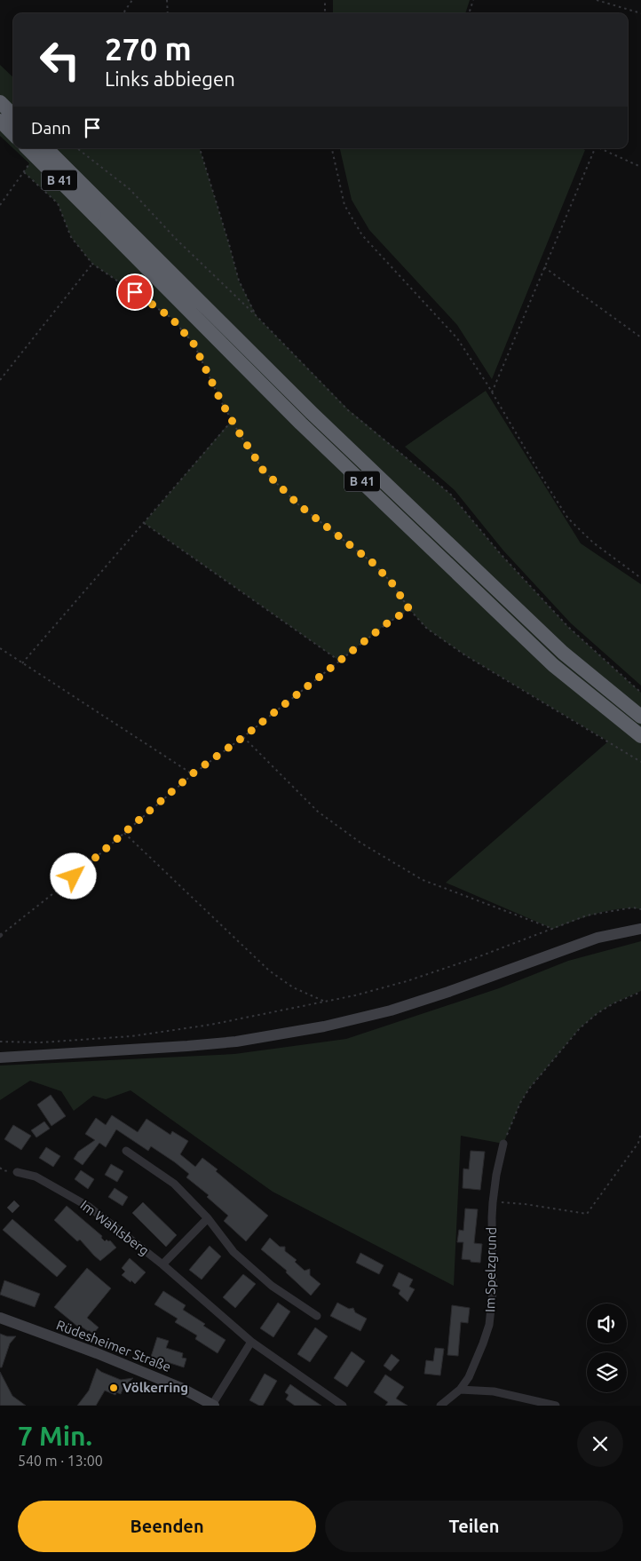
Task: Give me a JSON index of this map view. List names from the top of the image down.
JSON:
{
  "streets": {
    "highway": ["B 41"],
    "main road": ["Rüdesheimer Straße"],
    "street": ["Im Wahlsberg", "Im Spelzgrund"]
  },
  "places": ["Völkerring"],
  "page": {
    "turn": ["270 m", "Links abbiegen"],
    "then": "Dann",
    "heading": ["7 Min.", "540 m · 13:00"],
    "buttons": ["Beenden", "Teilen"]
  }
}
